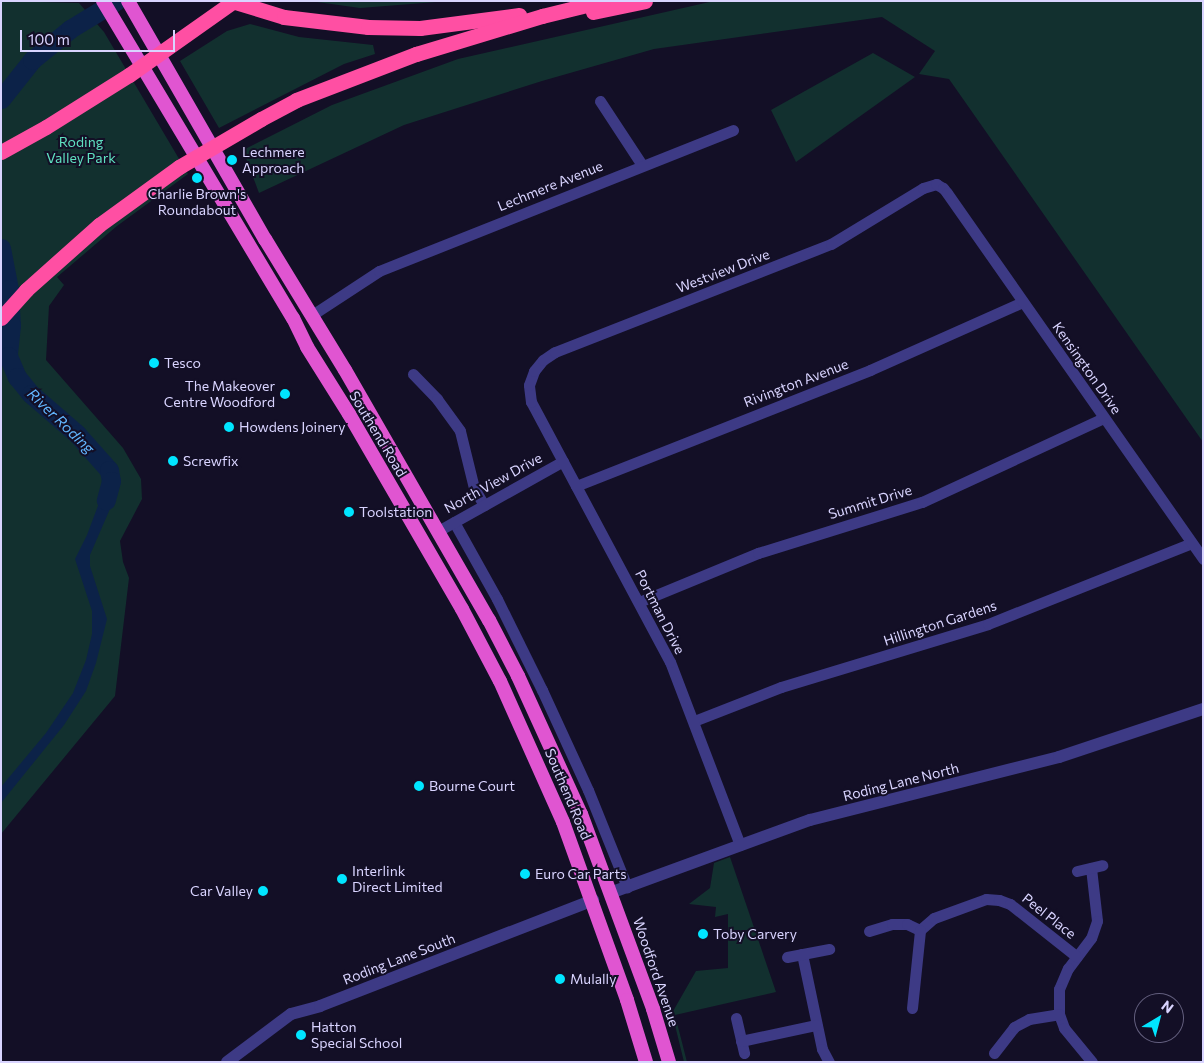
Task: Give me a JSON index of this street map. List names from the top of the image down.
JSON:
{
  "streets": {
    "highway": ["Southend Road", "Woodford Avenue"],
    "street": [
      "Lechmere Avenue",
      "Westview Drive",
      "Kensington Drive",
      "Rivington Avenue",
      "North View Drive",
      "Summit Drive",
      "Portman Drive",
      "Hillington Gardens",
      "Roding Lane North",
      "Peel Place",
      "Roding Lane South"
    ]
  },
  "crossings": [
    ["Lechmere Avenue", "Southend Road"],
    ["Westview Drive", "Kensington Drive"],
    ["Westview Drive", "Portman Drive"],
    ["Kensington Drive", "Rivington Avenue"],
    ["Kensington Drive", "Summit Drive"],
    ["Kensington Drive", "Hillington Gardens"],
    ["Rivington Avenue", "Portman Drive"],
    ["Southend Road", "North View Drive"],
    ["Southend Road", "Roding Lane North"],
    ["Southend Road", "Roding Lane South"],
    ["Southend Road", "Woodford Avenue"],
    ["North View Drive", "Portman Drive"],
    ["Summit Drive", "Portman Drive"],
    ["Portman Drive", "Hillington Gardens"],
    ["Portman Drive", "Roding Lane North"],
    ["Roding Lane North", "Woodford Avenue"]
  ],
  "water": ["River Roding"],
  "parks": ["Roding Valley Park"],
  "places": [
    "Lechmere Approach",
    "Charlie Brown's Roundabout",
    "Tesco",
    "The Makeover Centre Woodford",
    "Howdens Joinery",
    "Screwfix",
    "Toolstation",
    "Bourne Court",
    "Euro Car Parts",
    "Interlink Direct Limited",
    "Car Valley",
    "Toby Carvery",
    "Mulally",
    "Hatton Special School"
  ],
  "scale_bar": "100 m",
  "north": "top right"
}
